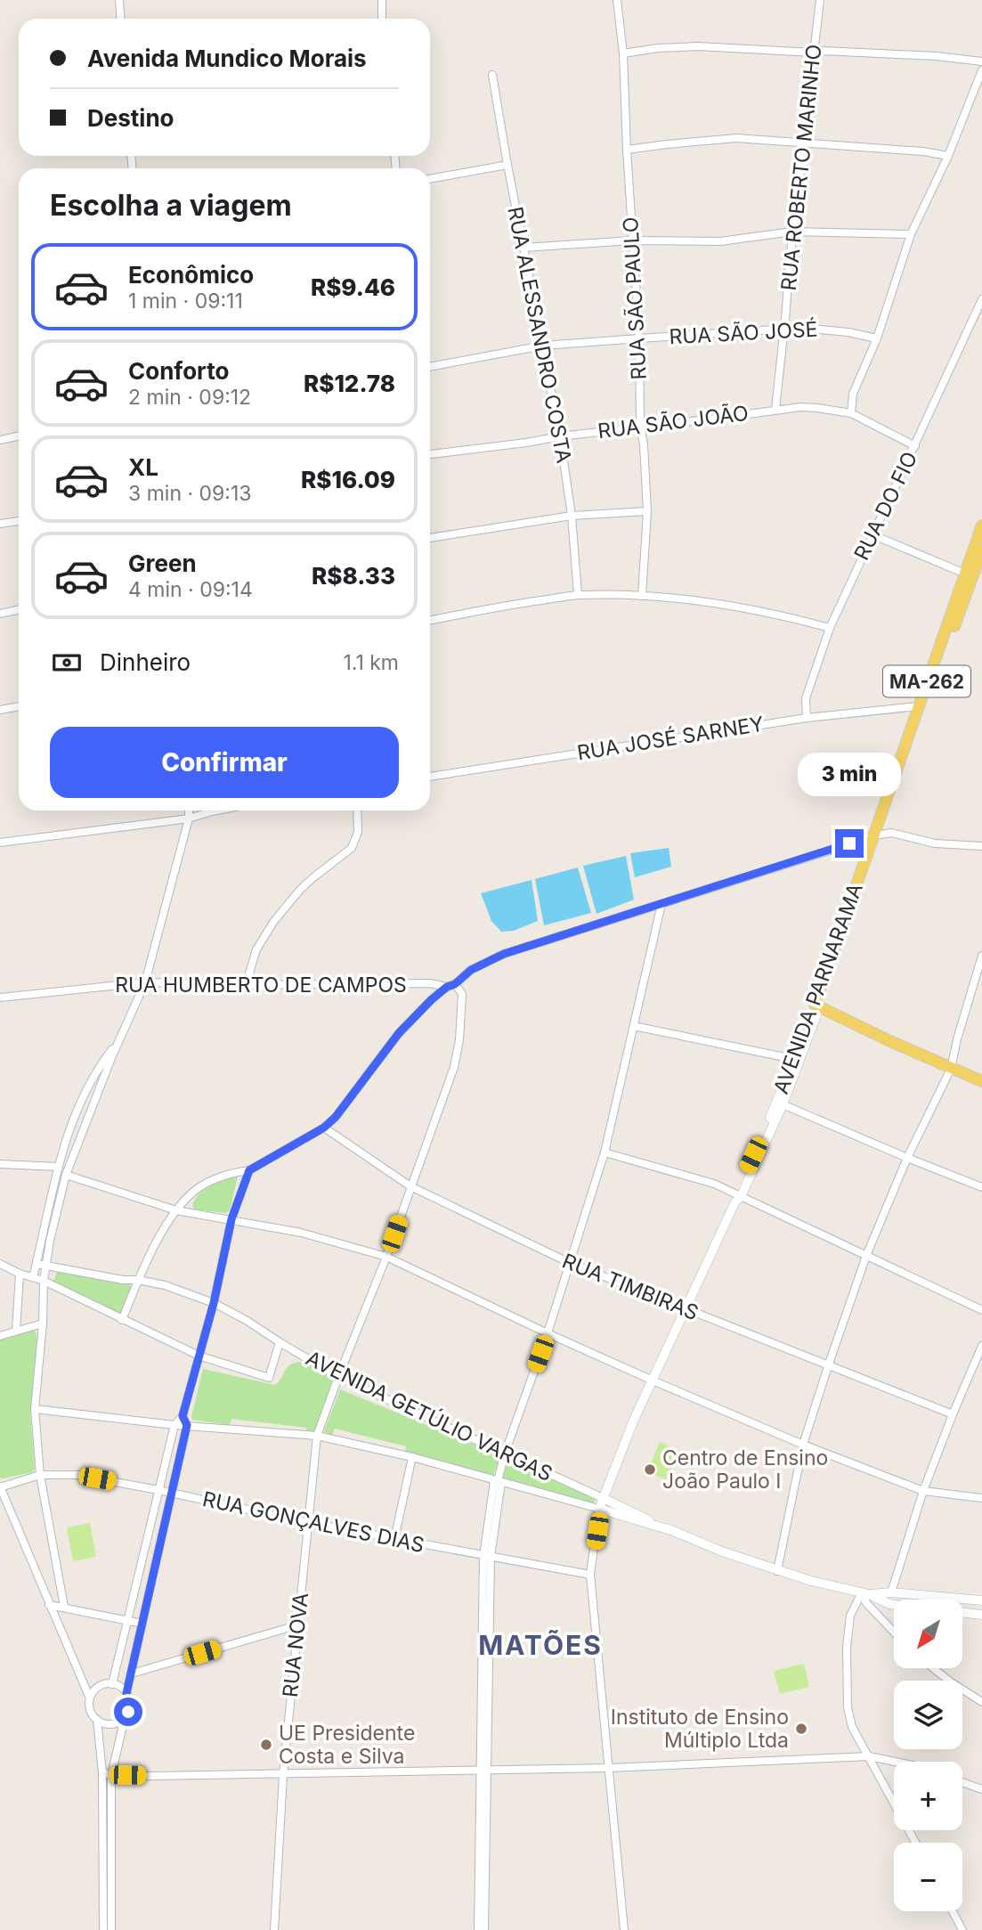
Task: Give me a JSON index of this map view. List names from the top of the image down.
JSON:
{
  "streets": {
    "main road": ["MA-262", "AVENIDA PARNARAMA"],
    "street": [
      "RUA ROBERTO MARINHO",
      "RUA SÃO PAULO",
      "RUA SÃO JOSÉ",
      "RUA ALESSANDRO COSTA",
      "RUA SÃO JOÃO",
      "RUA DO FIO",
      "RUA JOSÉ SARNEY",
      "RUA HUMBERTO DE CAMPOS",
      "RUA TIMBIRAS",
      "AVENIDA GETÚLIO VARGAS",
      "RUA GONÇALVES DIAS",
      "RUA NOVA"
    ]
  },
  "crossings": [
    ["RUA ROBERTO MARINHO", "RUA SÃO JOSÉ"],
    ["RUA ROBERTO MARINHO", "RUA SÃO JOÃO"],
    ["RUA SÃO PAULO", "RUA SÃO JOSÉ"],
    ["RUA SÃO PAULO", "RUA SÃO JOÃO"],
    ["RUA SÃO JOSÉ", "RUA ALESSANDRO COSTA"],
    ["RUA ALESSANDRO COSTA", "RUA SÃO JOÃO"],
    ["RUA SÃO JOÃO", "RUA DO FIO"],
    ["RUA DO FIO", "RUA JOSÉ SARNEY"],
    ["RUA JOSÉ SARNEY", "AVENIDA PARNARAMA"],
    ["RUA HUMBERTO DE CAMPOS", "RUA NOVA"],
    ["AVENIDA PARNARAMA", "RUA TIMBIRAS"],
    ["AVENIDA PARNARAMA", "AVENIDA GETÚLIO VARGAS"],
    ["RUA TIMBIRAS", "RUA NOVA"],
    ["AVENIDA GETÚLIO VARGAS", "RUA NOVA"],
    ["RUA GONÇALVES DIAS", "RUA NOVA"]
  ],
  "districts": ["MATÕES"],
  "places": ["Centro de Ensino João Paulo I", "Instituto de Ensino Múltiplo Ltda", "UE Presidente Costa e Silva"],
  "north": "bottom left",
  "page": {
    "banner": ["Avenida Mundico Morais", "Destino"],
    "heading": "Escolha a viagem",
    "list": [
      {
        "name": "Econômico",
        "note": "1 min · 09:11",
        "value": "R$9.46"
      },
      {
        "name": "Conforto",
        "note": "2 min · 09:12",
        "value": "R$12.78"
      },
      {
        "name": "XL",
        "note": "3 min · 09:13",
        "value": "R$16.09"
      },
      {
        "name": "Green",
        "note": "4 min · 09:14",
        "value": "R$8.33"
      }
    ],
    "pay": ["Dinheiro", "1.1 km"],
    "buttons": "Confirmar",
    "bubble": "3 min",
    "map_buttons": ["+", "−"]
  }
}
